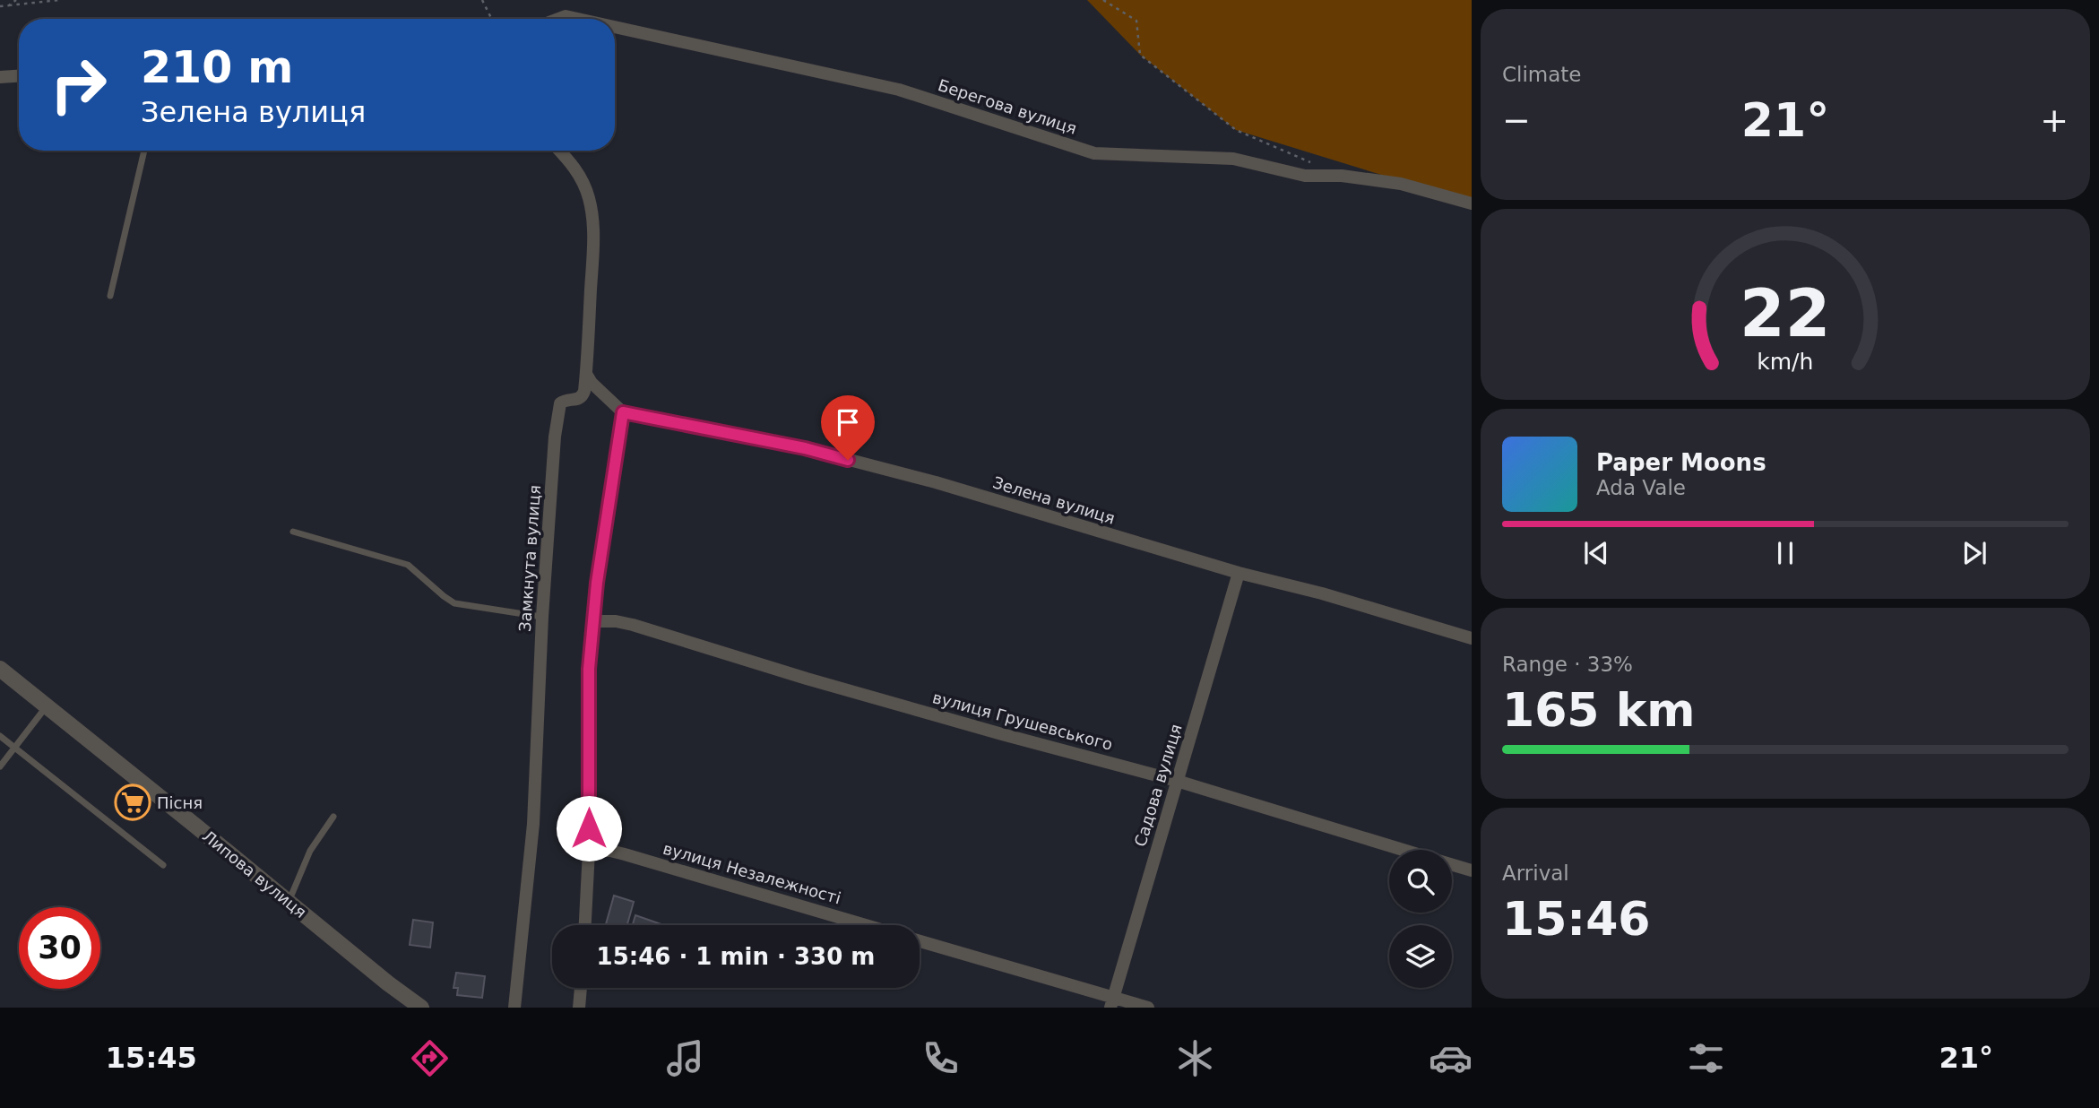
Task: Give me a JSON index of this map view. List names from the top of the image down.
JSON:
{
  "streets": {
    "street": [
      "Берегова вулиця",
      "Зелена вулиця",
      "Замкнута вулиця",
      "вулиця Грушевського",
      "Садова вулиця",
      "вулиця Незалежності",
      "Липова вулиця"
    ]
  },
  "crossings": [
    ["Зелена вулиця", "Садова вулиця"],
    ["вулиця Грушевського", "Садова вулиця"],
    ["Садова вулиця", "вулиця Незалежності"]
  ],
  "places": {
    "supermarket": ["Пісня"]
  },
  "page": {
    "tile": [
      "Climate",
      ["Range · 33%", "165 km"],
      ["Arrival", "15:46"]
    ],
    "turn": ["210 m", "Зелена вулиця"],
    "heat": ["−", "21°", "+"],
    "song": ["Paper Moons", "Ada Vale"],
    "limit": "30",
    "trip": "15:46 · 1 min · 330 m",
    "tabs": ["15:45", "21°"],
    "gauge": ["22", "km/h"]
  }
}
